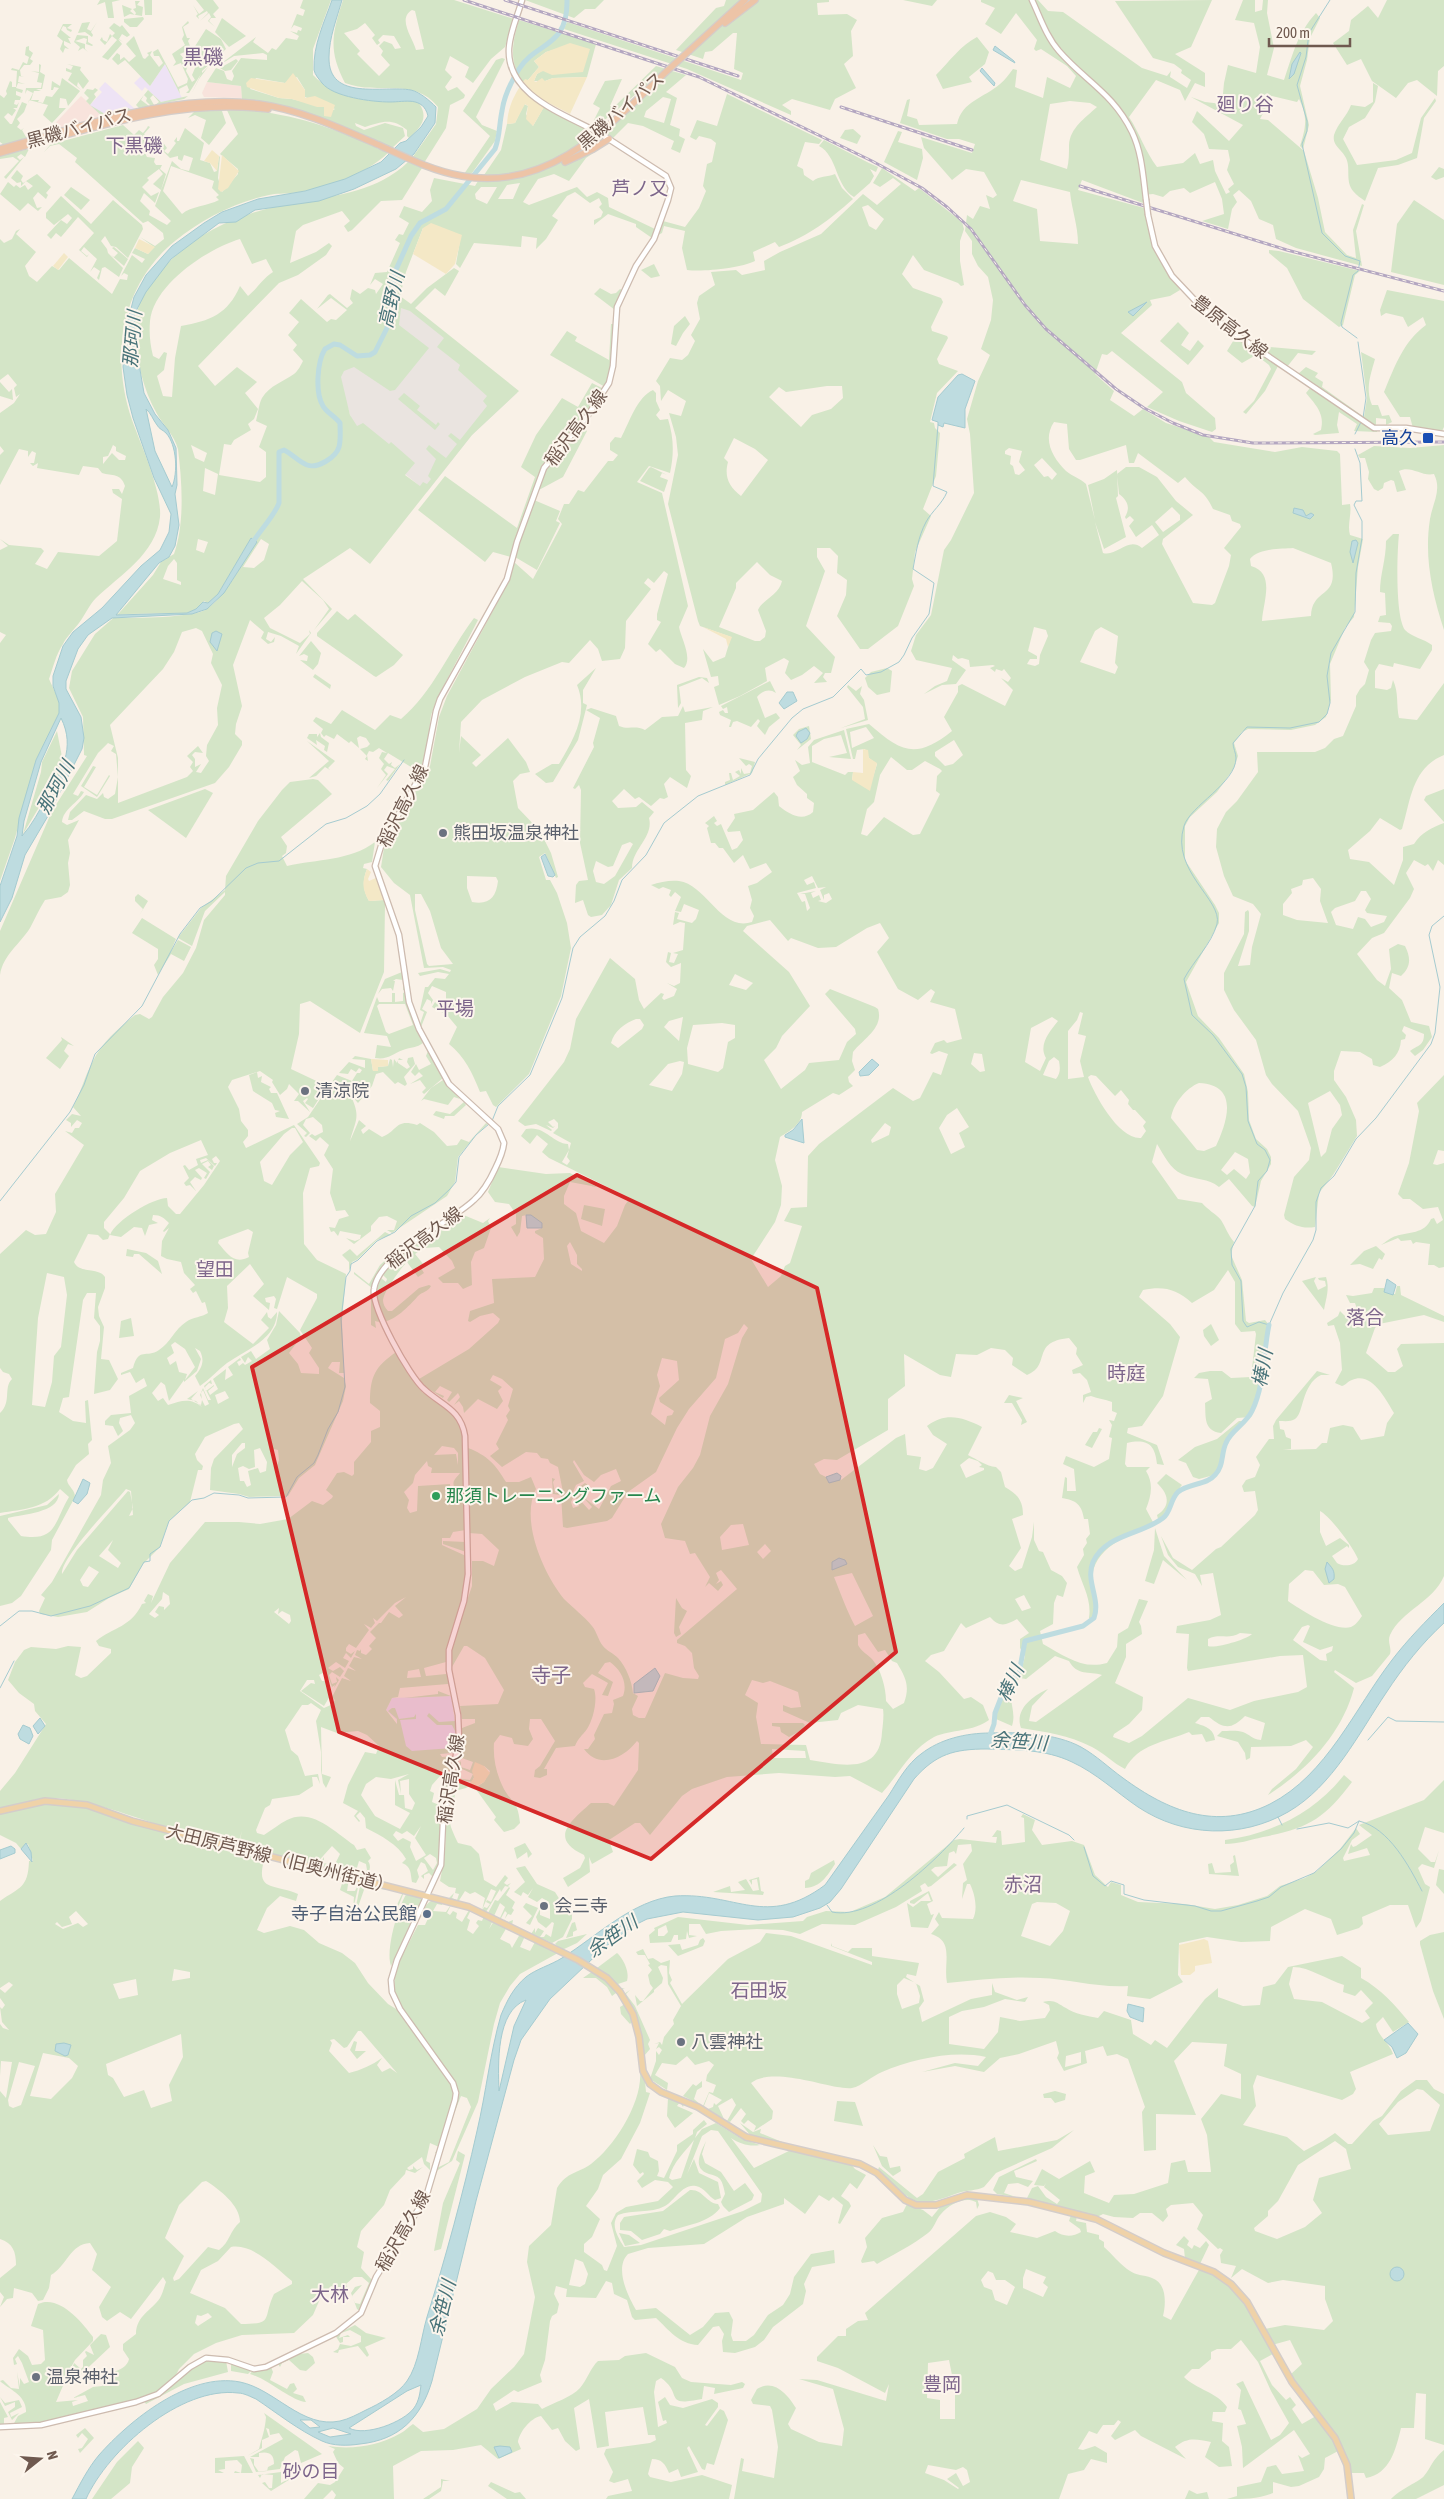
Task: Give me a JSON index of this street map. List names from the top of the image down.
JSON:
{
  "streets": {
    "highway": ["黒磯バイパス"],
    "main road": ["豊原高久線", "稲沢高久線", "大田原芦野線（旧奥州街道）"]
  },
  "crossings": [
    ["稲沢高久線", "大田原芦野線（旧奥州街道）"]
  ],
  "districts": [
    "黒磯",
    "廻り谷",
    "下黒磯",
    "芦ノ又",
    "平場",
    "望田",
    "落合",
    "時庭",
    "寺子",
    "赤沼",
    "石田坂",
    "大林",
    "豊岡",
    "砂の目"
  ],
  "water": [
    "高野川",
    "那珂川",
    "棒川",
    "余笹川"
  ],
  "places": {
    "transit": ["高久"],
    "other": [
      "熊田坂温泉神社",
      "清涼院",
      "那須トレーニングファーム",
      "会三寺",
      "寺子自治公民館",
      "八雲神社",
      "温泉神社"
    ]
  },
  "scale_bar": "200 m",
  "north": "right"
}
